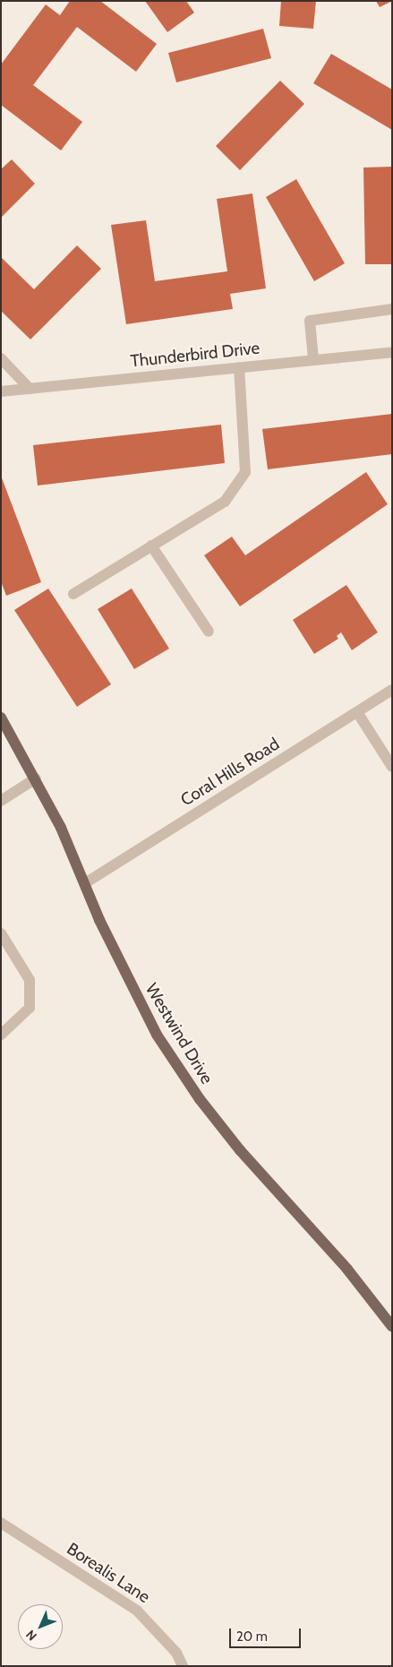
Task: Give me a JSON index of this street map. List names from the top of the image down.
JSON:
{
  "streets": {
    "main road": ["Westwind Drive"],
    "street": ["Thunderbird Drive", "Coral Hills Road", "Borealis Lane"]
  },
  "crossings": [
    ["Coral Hills Road", "Westwind Drive"]
  ],
  "scale_bar": "20 m",
  "north": "bottom left"
}
